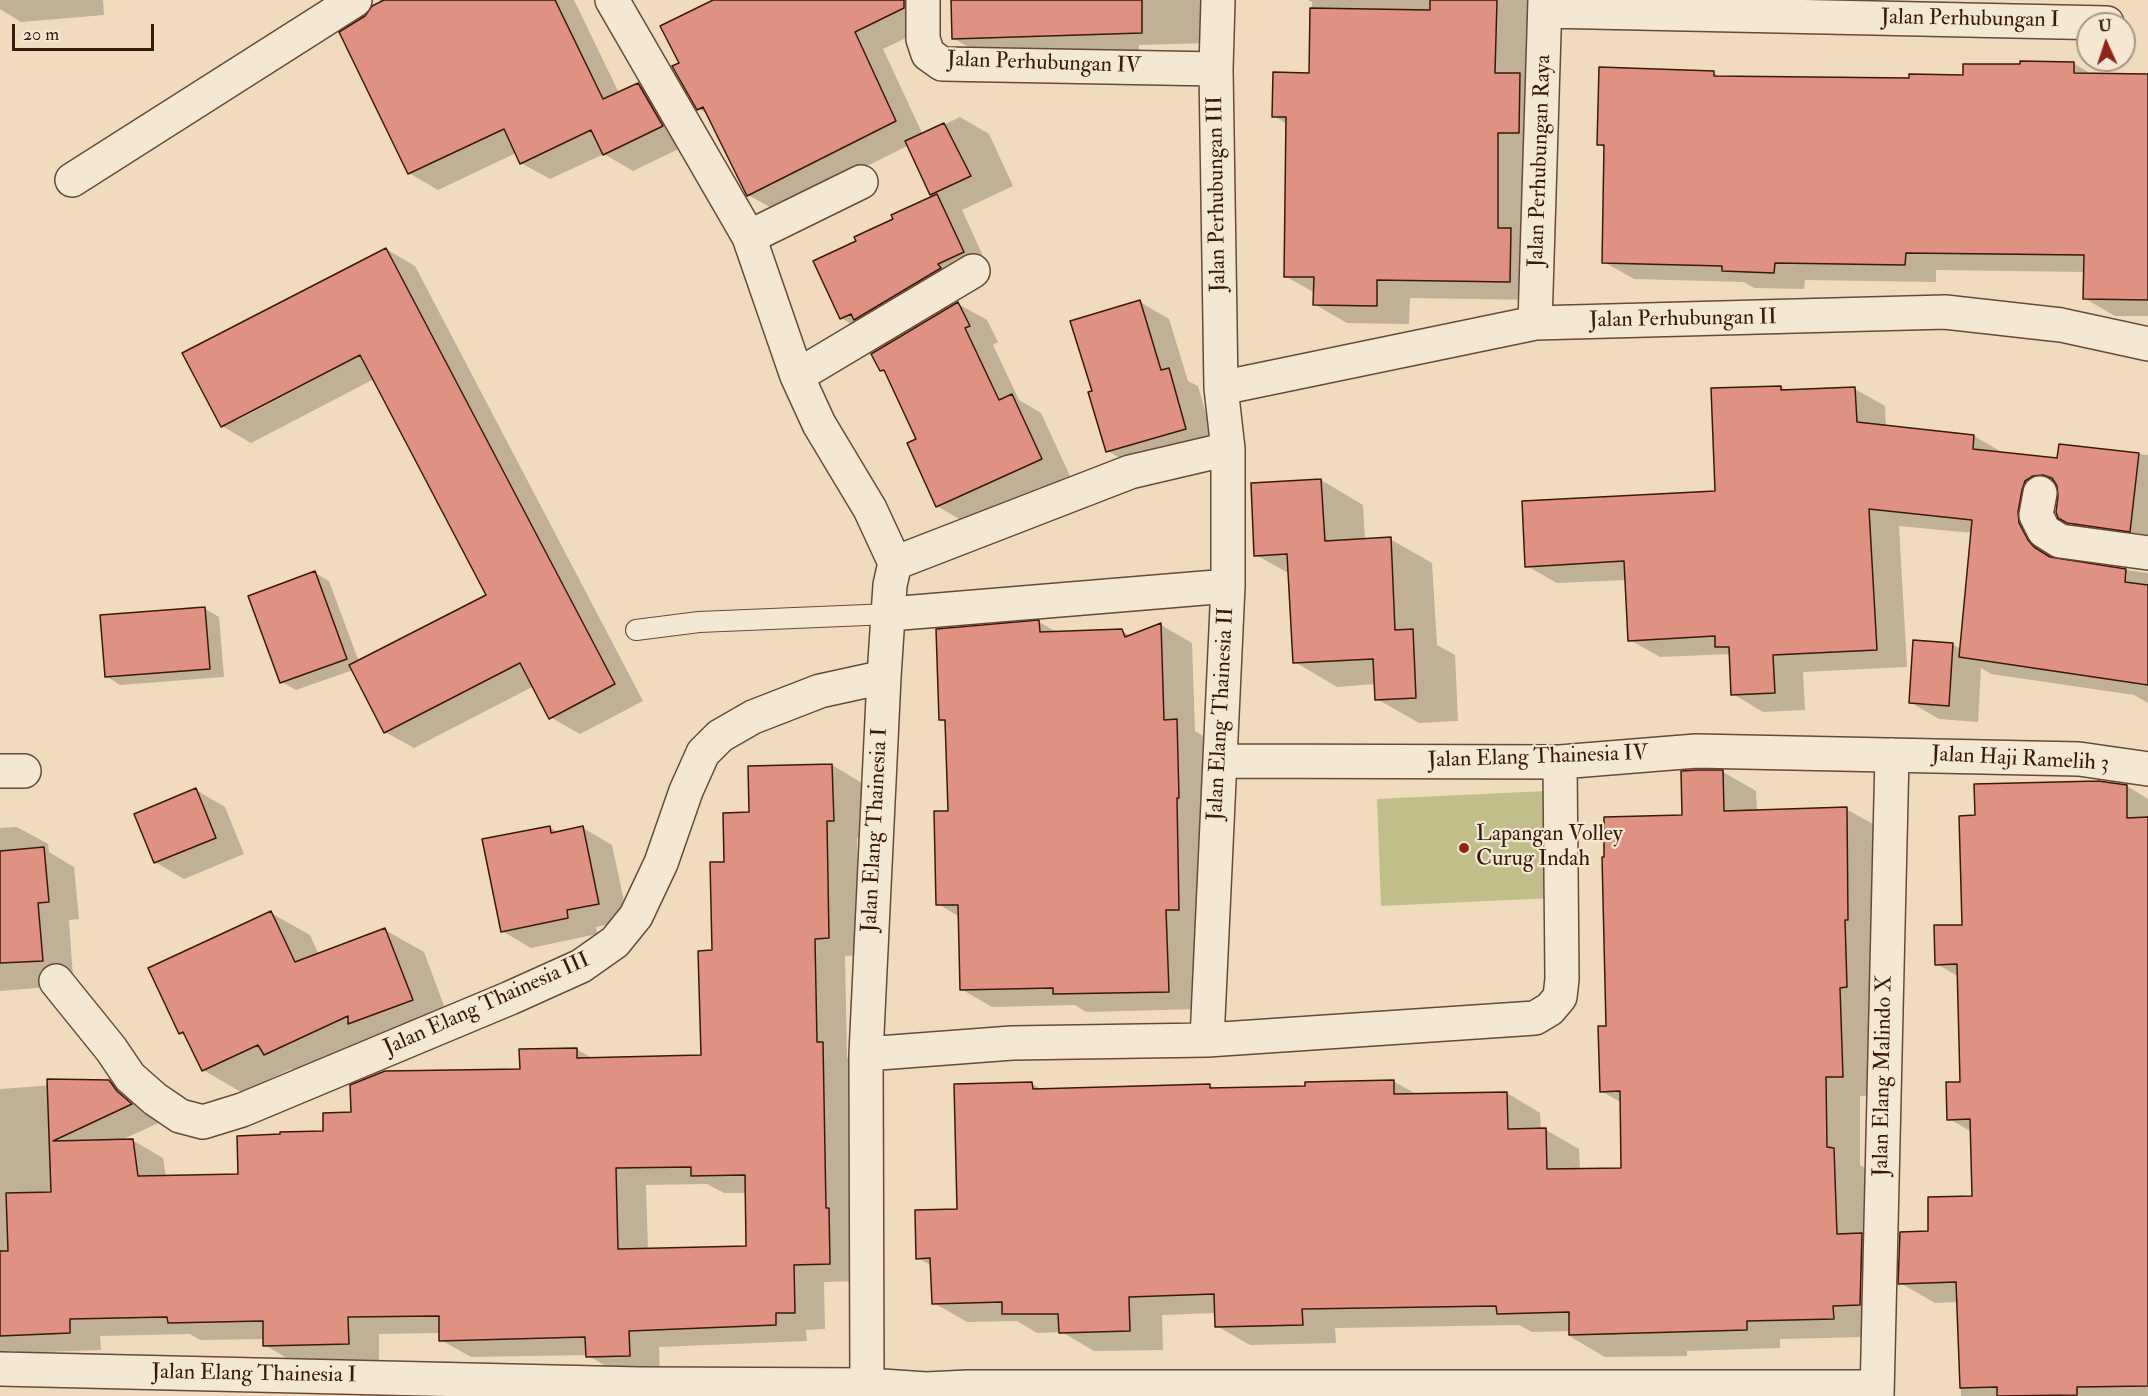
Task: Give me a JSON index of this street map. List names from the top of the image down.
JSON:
{
  "streets": {
    "street": [
      "Jalan Perhubungan I",
      "Jalan Perhubungan IV",
      "Jalan Perhubungan Raya",
      "Jalan Perhubungan III",
      "Jalan Perhubungan II",
      "Jalan Elang Thainesia II",
      "Jalan Elang Thainesia IV",
      "Jalan Haji Ramelih 3",
      "Jalan Elang Thainesia I",
      "Jalan Elang Thainesia III",
      "Jalan Elang Malindo X"
    ]
  },
  "crossings": [
    ["Jalan Perhubungan I", "Jalan Perhubungan Raya"],
    ["Jalan Perhubungan IV", "Jalan Perhubungan III"],
    ["Jalan Perhubungan Raya", "Jalan Perhubungan II"],
    ["Jalan Perhubungan III", "Jalan Perhubungan II"],
    ["Jalan Perhubungan III", "Jalan Elang Thainesia II"],
    ["Jalan Perhubungan II", "Jalan Elang Thainesia II"],
    ["Jalan Elang Thainesia II", "Jalan Elang Thainesia IV"],
    ["Jalan Elang Thainesia IV", "Jalan Haji Ramelih 3"],
    ["Jalan Elang Thainesia IV", "Jalan Elang Malindo X"],
    ["Jalan Haji Ramelih 3", "Jalan Elang Malindo X"],
    ["Jalan Elang Thainesia I", "Jalan Elang Thainesia III"],
    ["Jalan Elang Thainesia I", "Jalan Elang Malindo X"]
  ],
  "places": ["Lapangan Volley Curug Indah"],
  "scale_bar": "20 m",
  "north": "top"
}
